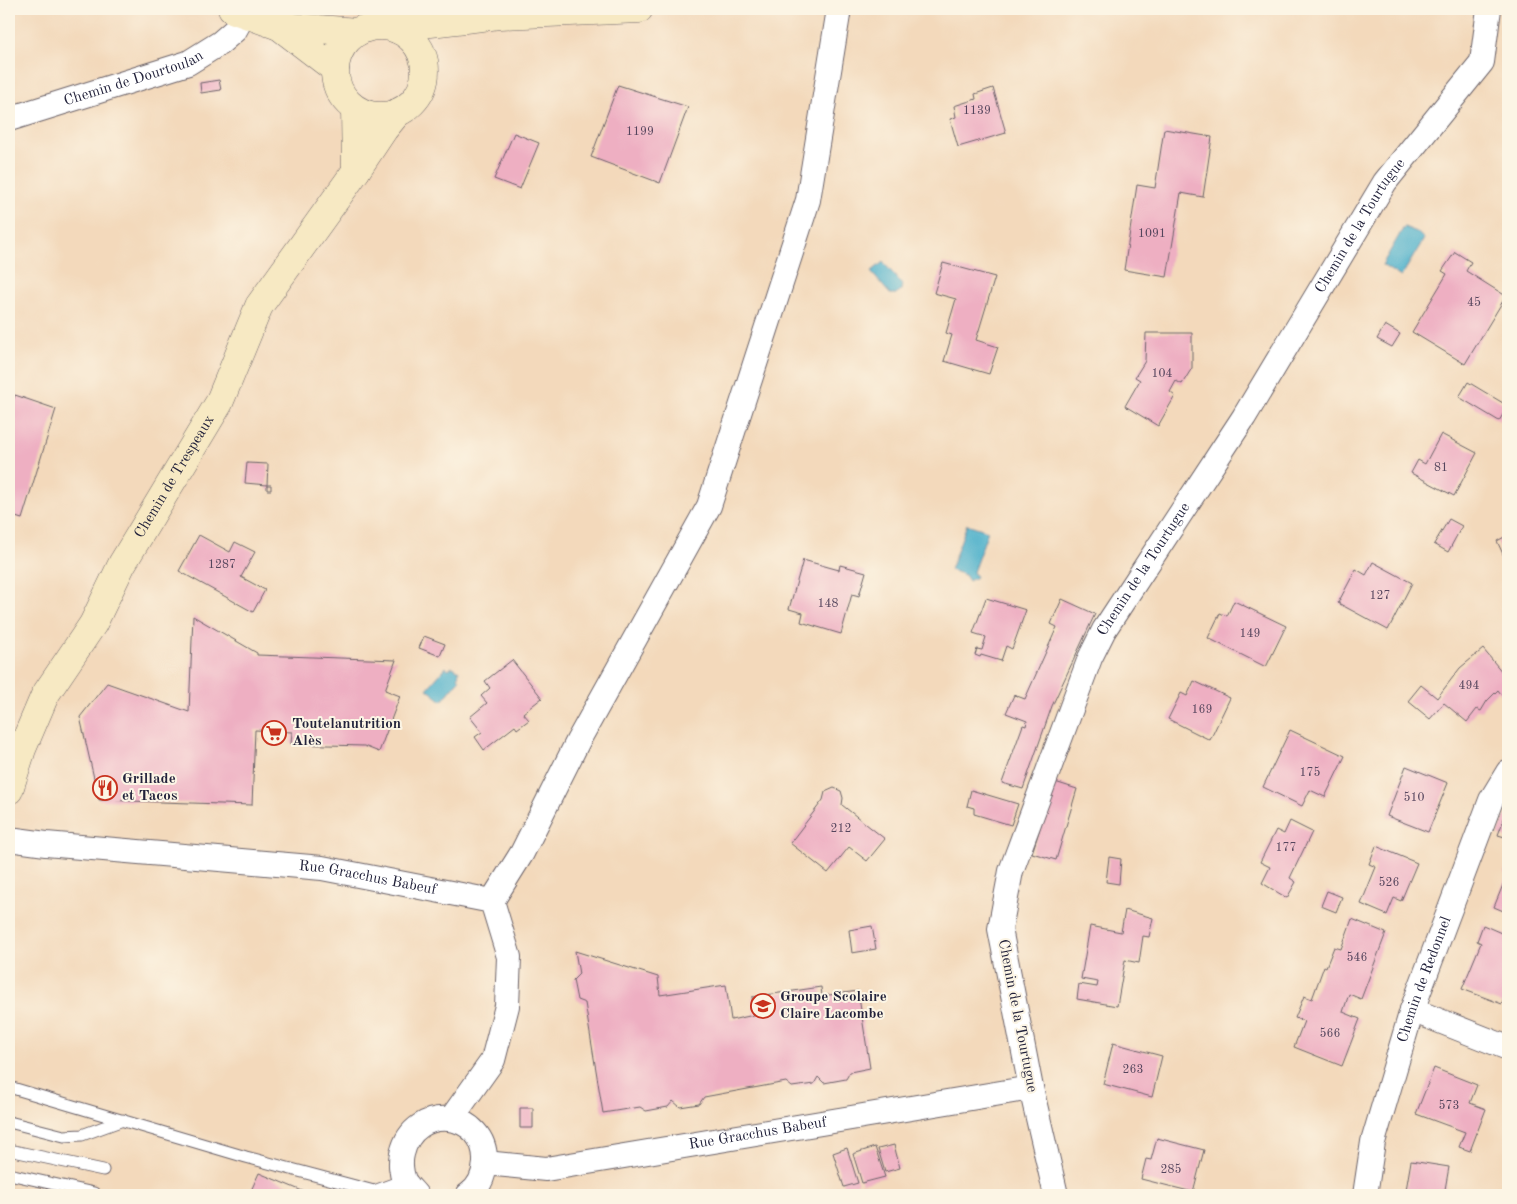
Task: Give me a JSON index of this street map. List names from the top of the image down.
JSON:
{
  "streets": {
    "street": [
      "Chemin de Dourtoulan",
      "Chemin de la Tourtugue",
      "Chemin de Trespeaux",
      "Rue Gracchus Babeuf",
      "Chemin de Redonnel"
    ]
  },
  "crossings": [
    ["Chemin de la Tourtugue", "Rue Gracchus Babeuf"]
  ],
  "places": {
    "supermarket": ["Toutelanutrition Alès"],
    "restaurant": ["Grillade et Tacos"],
    "school or university": ["Groupe Scolaire Claire Lacombe"]
  },
  "house_numbers": [
    "1139",
    "1199",
    "1091",
    "45",
    "104",
    "81",
    "1287",
    "127",
    "148",
    "149",
    "494",
    "169",
    "175",
    "510",
    "212",
    "177",
    "526",
    "546",
    "566",
    "263",
    "573",
    "285"
  ]
}
